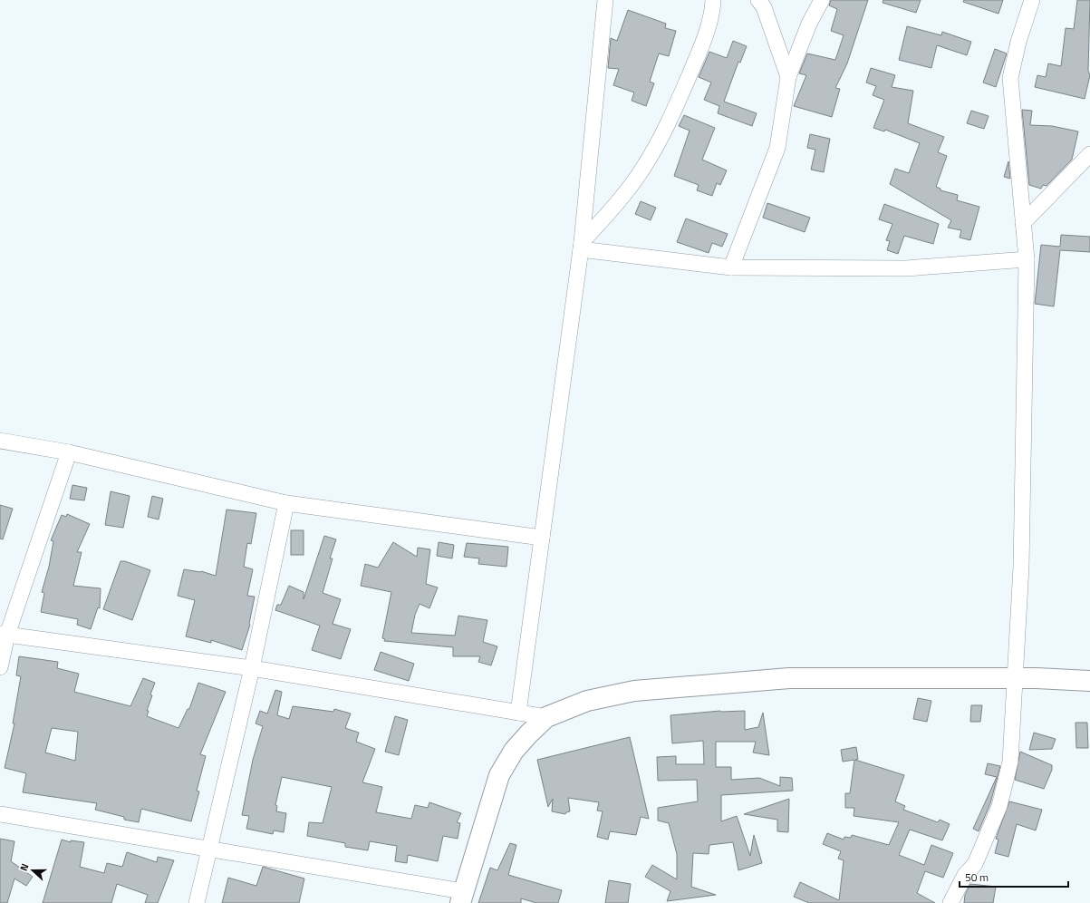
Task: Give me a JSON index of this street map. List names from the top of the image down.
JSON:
{
  "scale_bar": "50 m",
  "north": "left"
}
